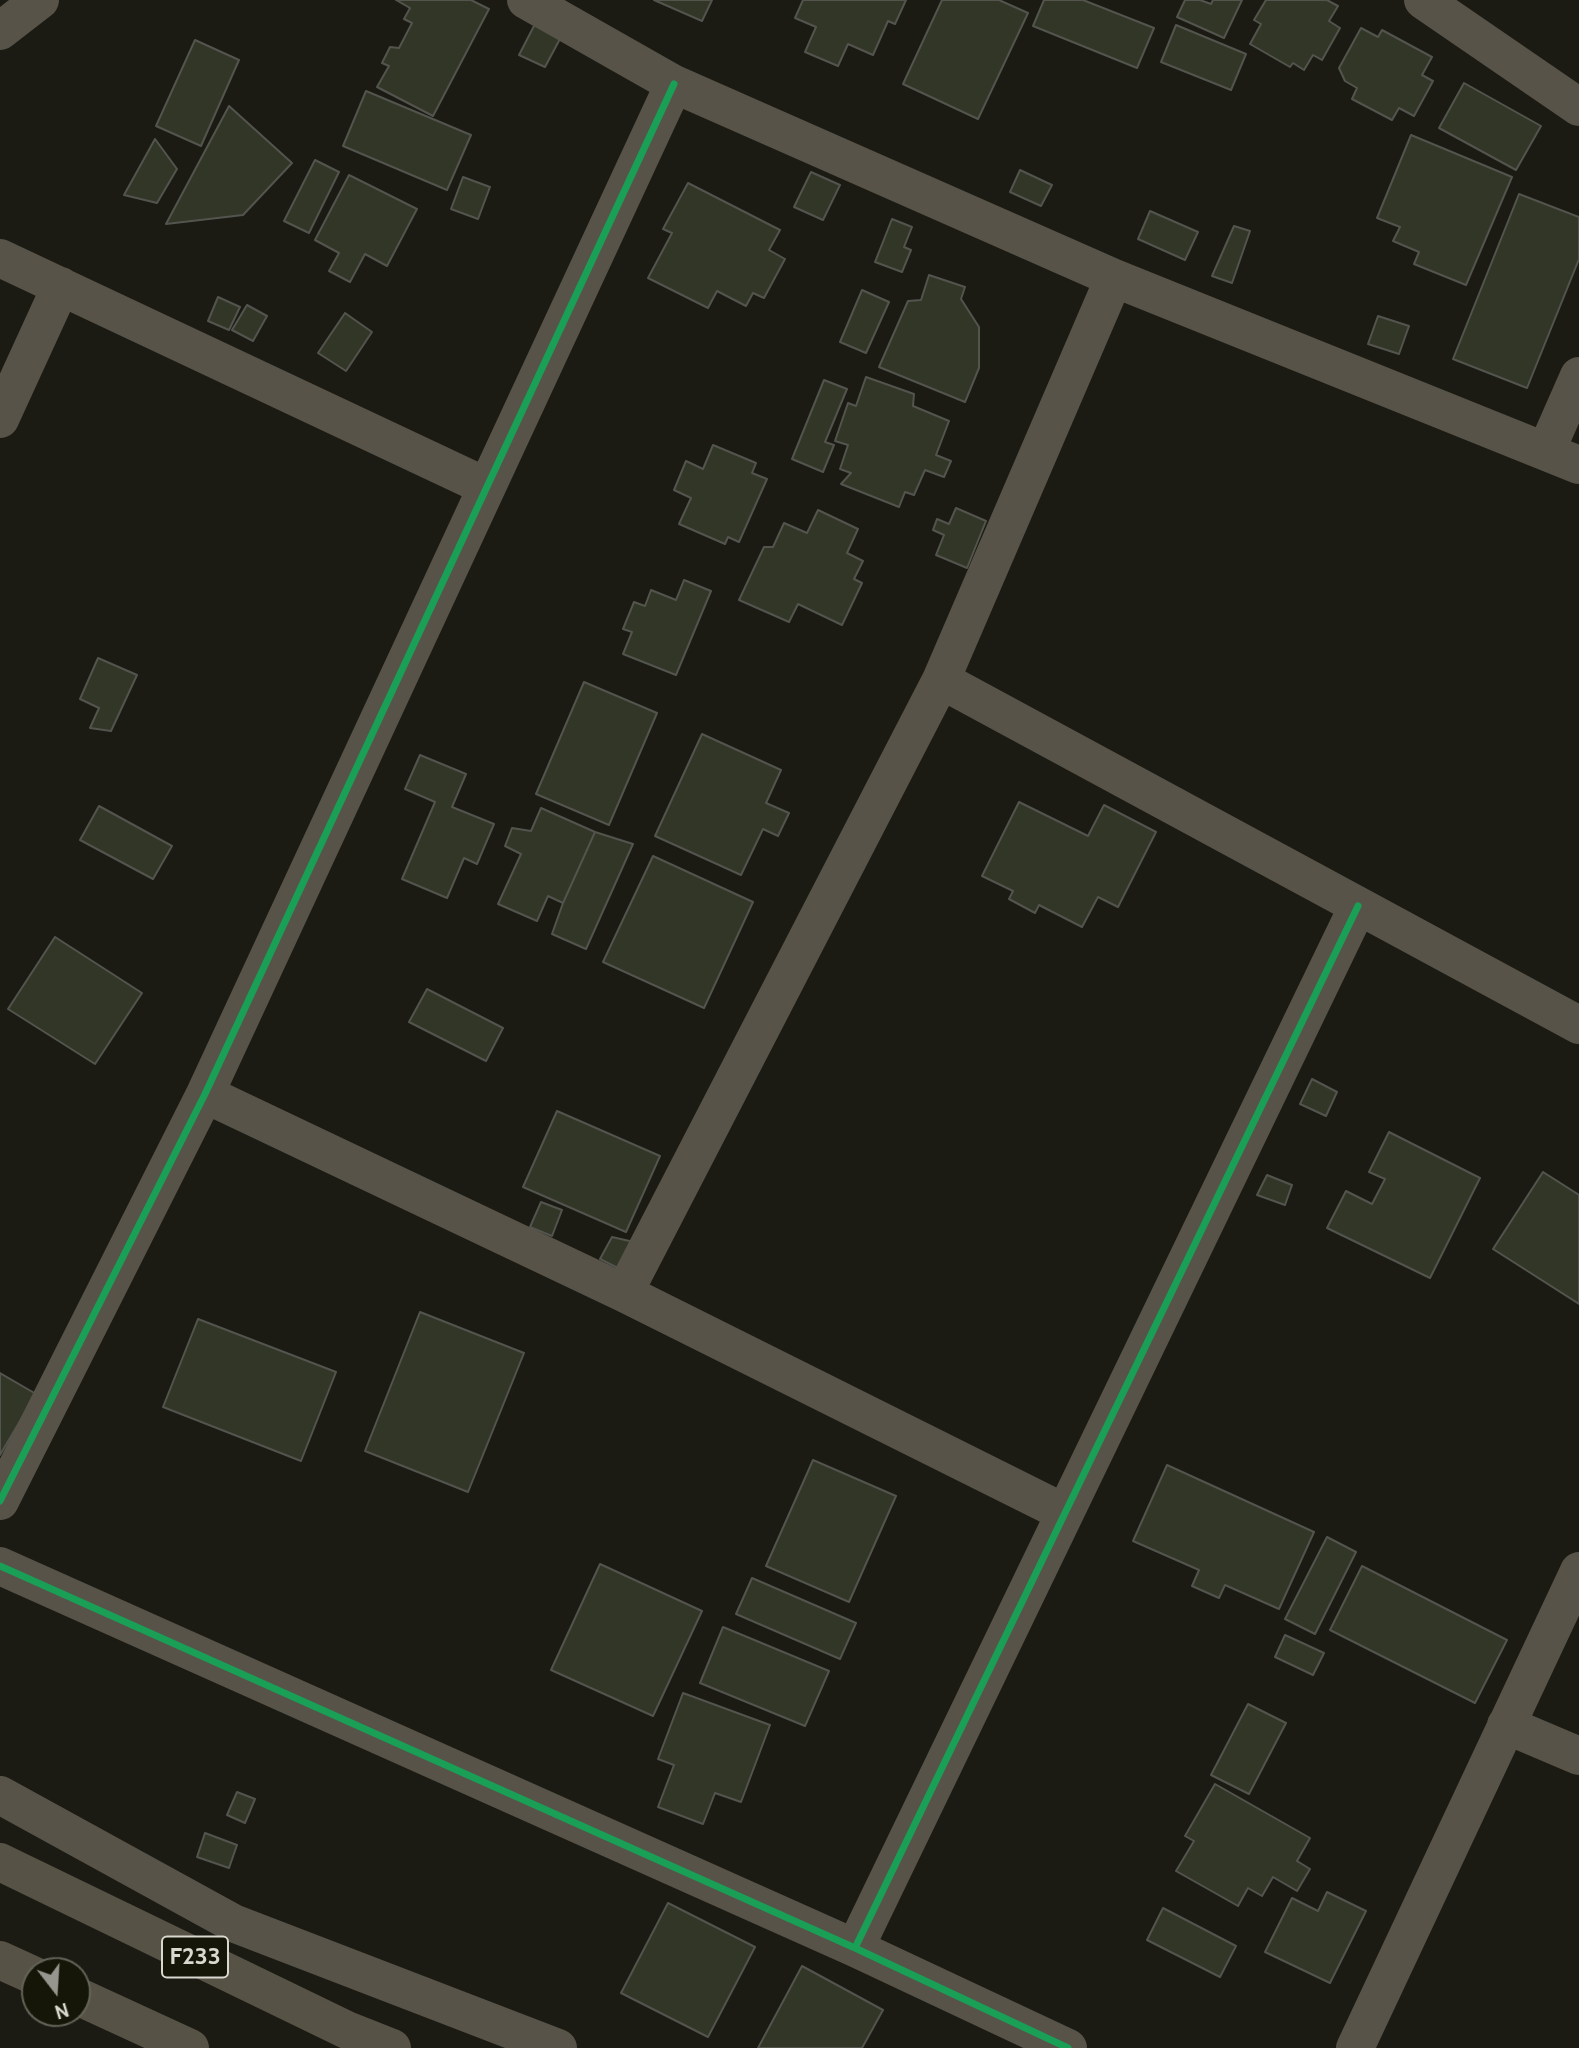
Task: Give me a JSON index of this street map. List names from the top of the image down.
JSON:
{
  "streets": {
    "main road": ["F233"]
  },
  "north": "bottom"
}
